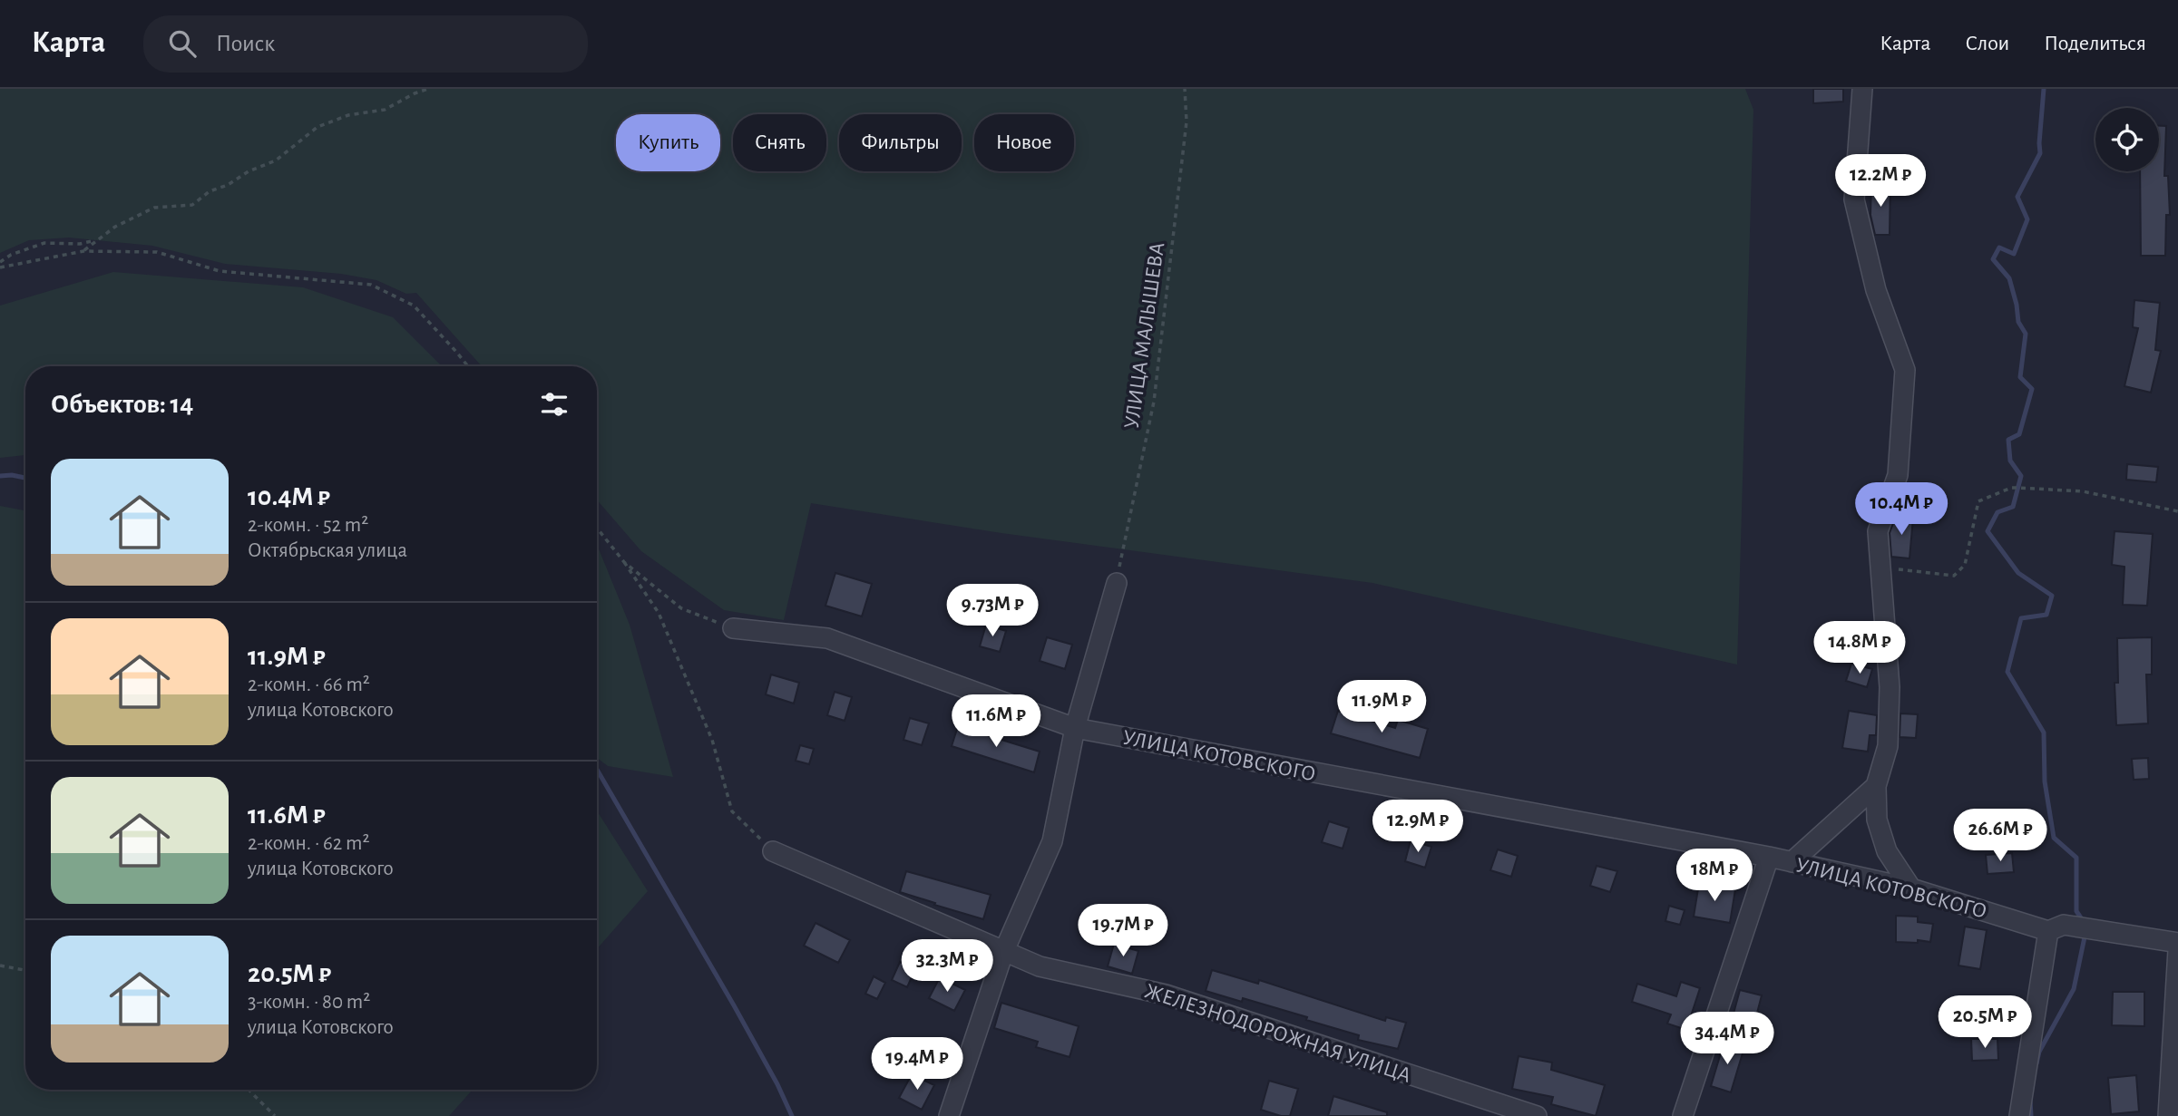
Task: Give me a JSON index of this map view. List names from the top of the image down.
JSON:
{
  "streets": {
    "street": ["УЛИЦА КОТОВСКОГО", "ЖЕЛЕЗНОДОРОЖНАЯ УЛИЦА"],
    "path": ["УЛИЦА МАЛЫШЕВА"]
  },
  "page": {
    "header": "Карта",
    "search": "Поиск",
    "nav": ["Карта", "Слои", "Поделиться"],
    "chip": [
      "Купить",
      "Снять",
      "Фильтры",
      "Новое"
    ],
    "price": [
      "12.2M ₽",
      "10.4M ₽",
      "9.73M ₽",
      "14.8M ₽",
      "11.9M ₽",
      "11.6M ₽",
      "12.9M ₽",
      "26.6M ₽",
      "18M ₽",
      "19.7M ₽",
      "32.3M ₽",
      "20.5M ₽",
      "34.4M ₽",
      "19.4M ₽"
    ],
    "heading": "Объектов: 14",
    "list": [
      {
        "name": "10.4M ₽",
        "note": "2-комн. · 52 m² · Октябрьская улица"
      },
      {
        "name": "11.9M ₽",
        "note": "2-комн. · 66 m² · улица Котовского"
      },
      {
        "name": "11.6M ₽",
        "note": "2-комн. · 62 m² · улица Котовского"
      },
      {
        "name": "20.5M ₽",
        "note": "3-комн. · 80 m² · улица Котовского"
      }
    ]
  }
}
